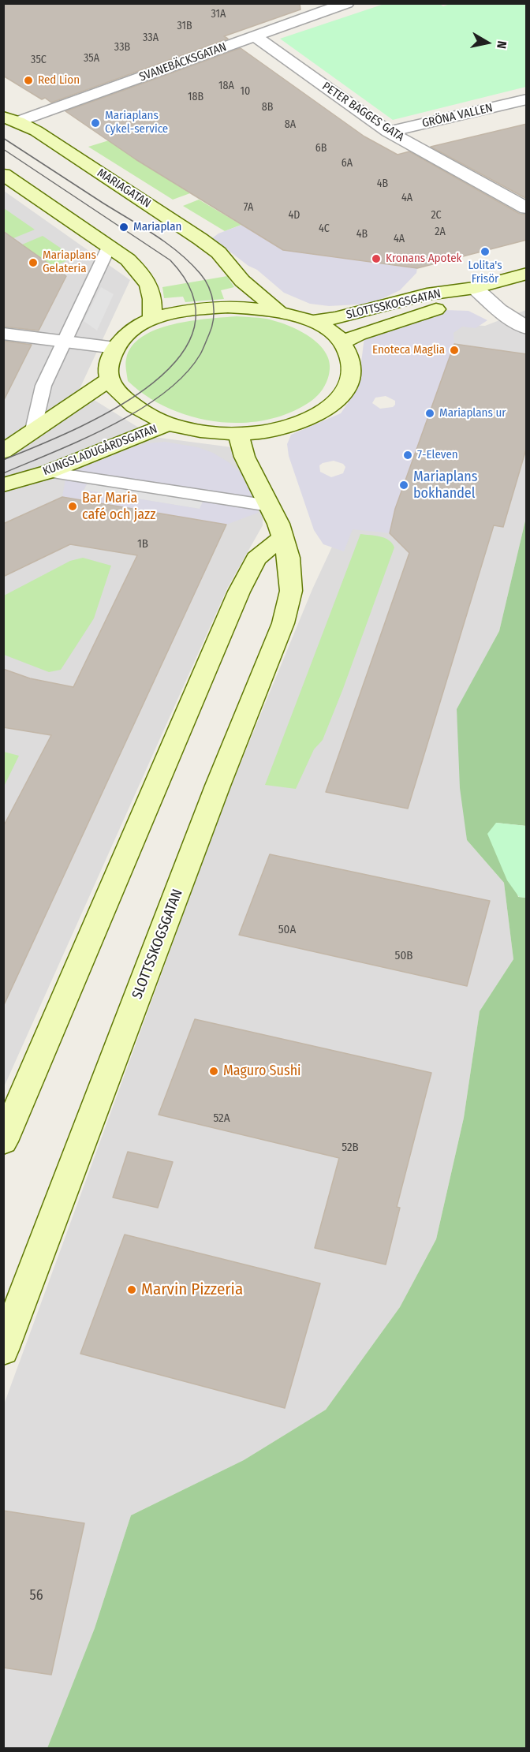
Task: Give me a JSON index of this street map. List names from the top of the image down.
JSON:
{
  "streets": {
    "street": [
      "SVANEBÄCKSGATAN",
      "PETER BAGGES GATA",
      "GRÖNA VALLEN",
      "MARIAGATAN",
      "SLOTTSSKOGSGATAN",
      "KUNGSLADUGÅRDSGATAN"
    ]
  },
  "crossings": [
    ["SVANEBÄCKSGATAN", "PETER BAGGES GATA"],
    ["SVANEBÄCKSGATAN", "MARIAGATAN"],
    ["PETER BAGGES GATA", "GRÖNA VALLEN"]
  ],
  "places": [
    "Red Lion",
    "Mariaplans Cykel-service",
    "Mariaplan",
    "Lolita's Frisör",
    "Kronans Apotek",
    "Mariaplans Gelateria",
    "Enoteca Maglia",
    "Mariaplans ur",
    "7-Eleven",
    "Mariaplans bokhandel",
    "Bar Maria café och jazz",
    "Maguro Sushi",
    "Marvin Pizzeria"
  ],
  "house_numbers": [
    "31A",
    "31B",
    "33A",
    "33B",
    "35A",
    "35C",
    "18A",
    "10",
    "18B",
    "8B",
    "8A",
    "6B",
    "6A",
    "4B",
    "4A",
    "7A",
    "4D",
    "2C",
    "4C",
    "2A",
    "4B",
    "4A",
    "1B",
    "50A",
    "50B",
    "52A",
    "52B",
    "56"
  ],
  "north": "right"
}
